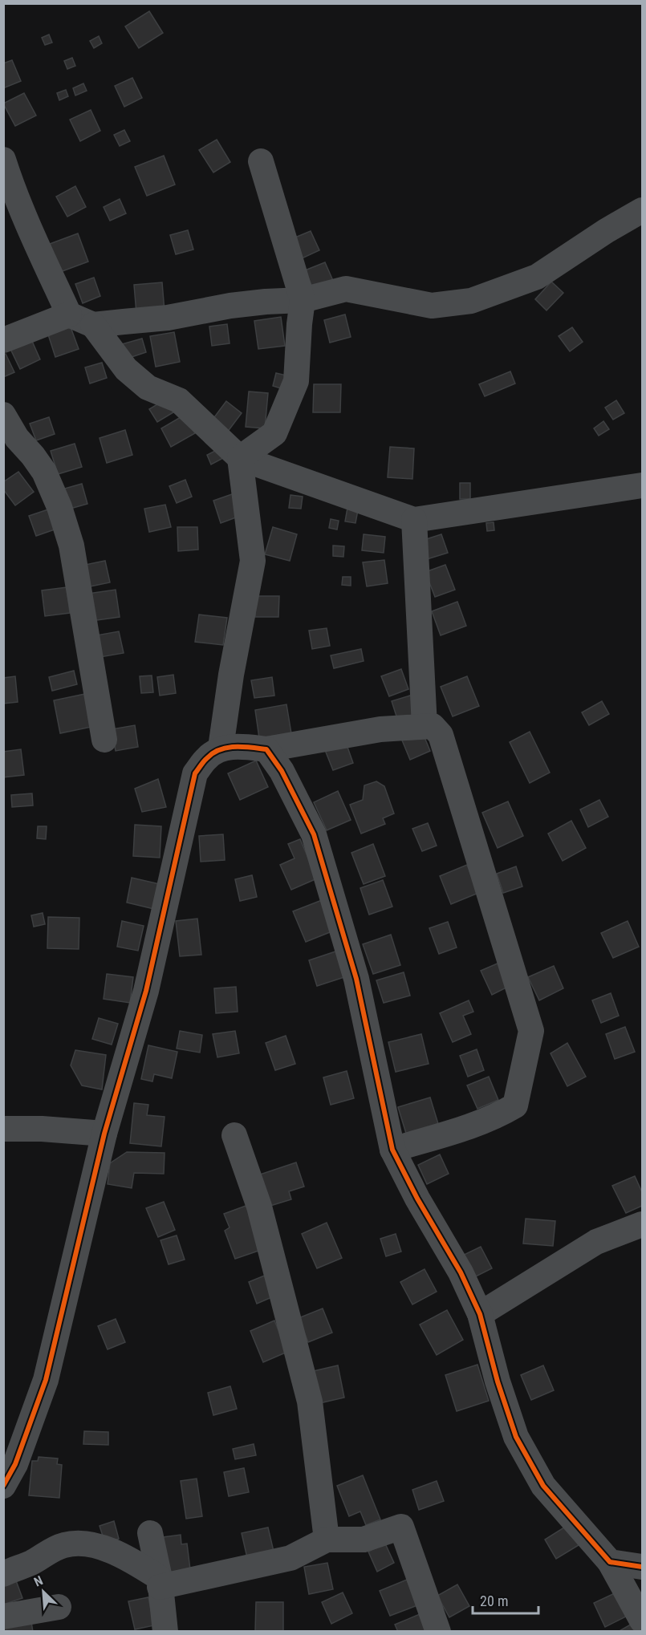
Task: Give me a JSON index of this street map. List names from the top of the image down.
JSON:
{
  "scale_bar": "20 m",
  "north": "top left"
}
